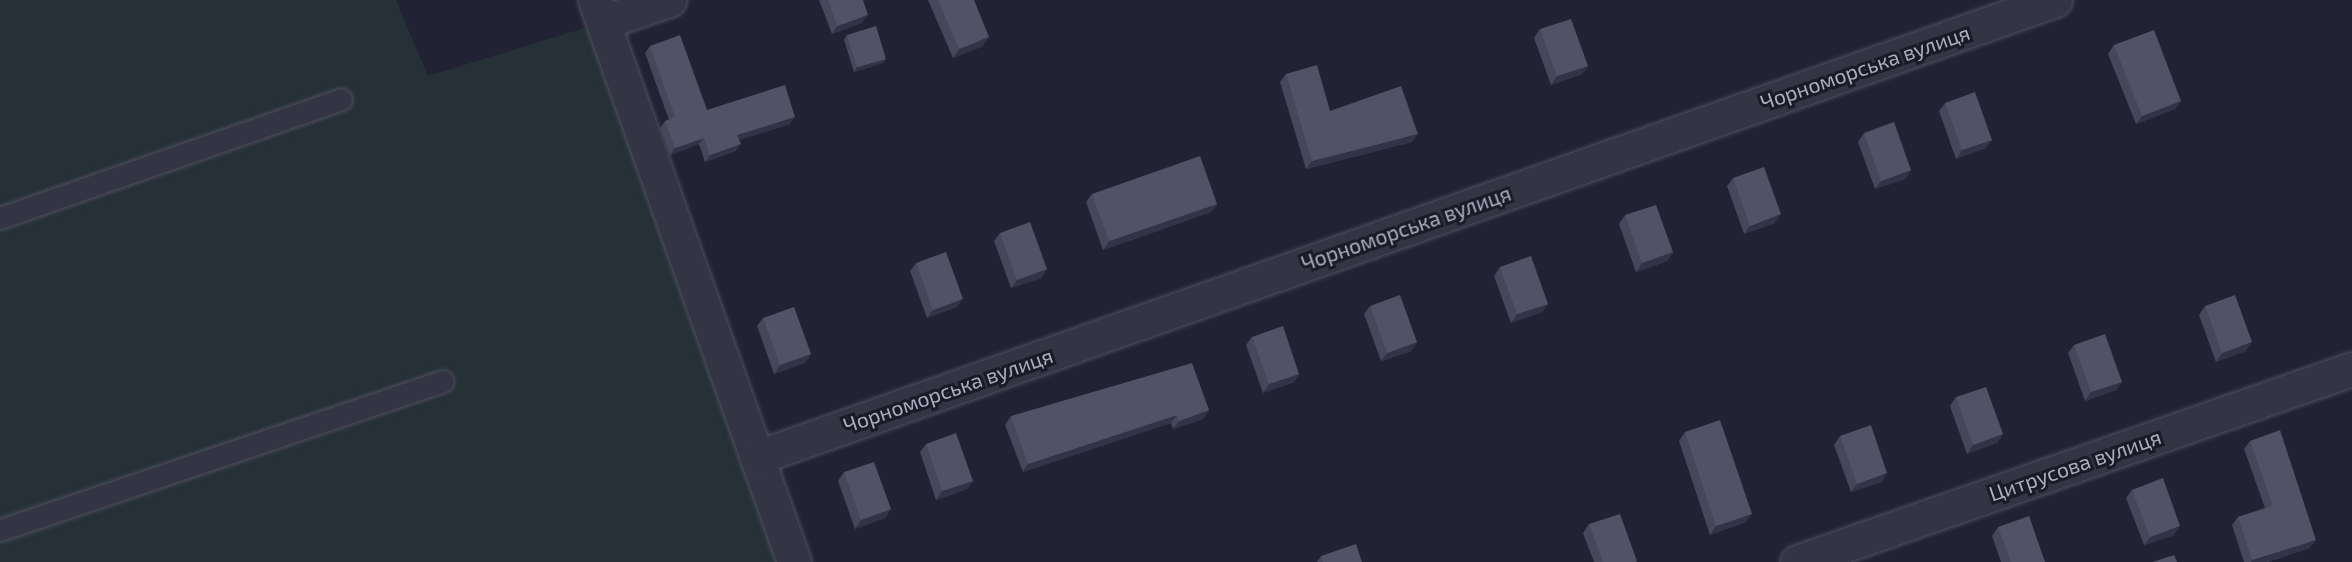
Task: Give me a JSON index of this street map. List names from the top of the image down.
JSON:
{
  "streets": {
    "street": ["Чорноморська вулиця", "Цитрусова вулиця"]
  }
}
